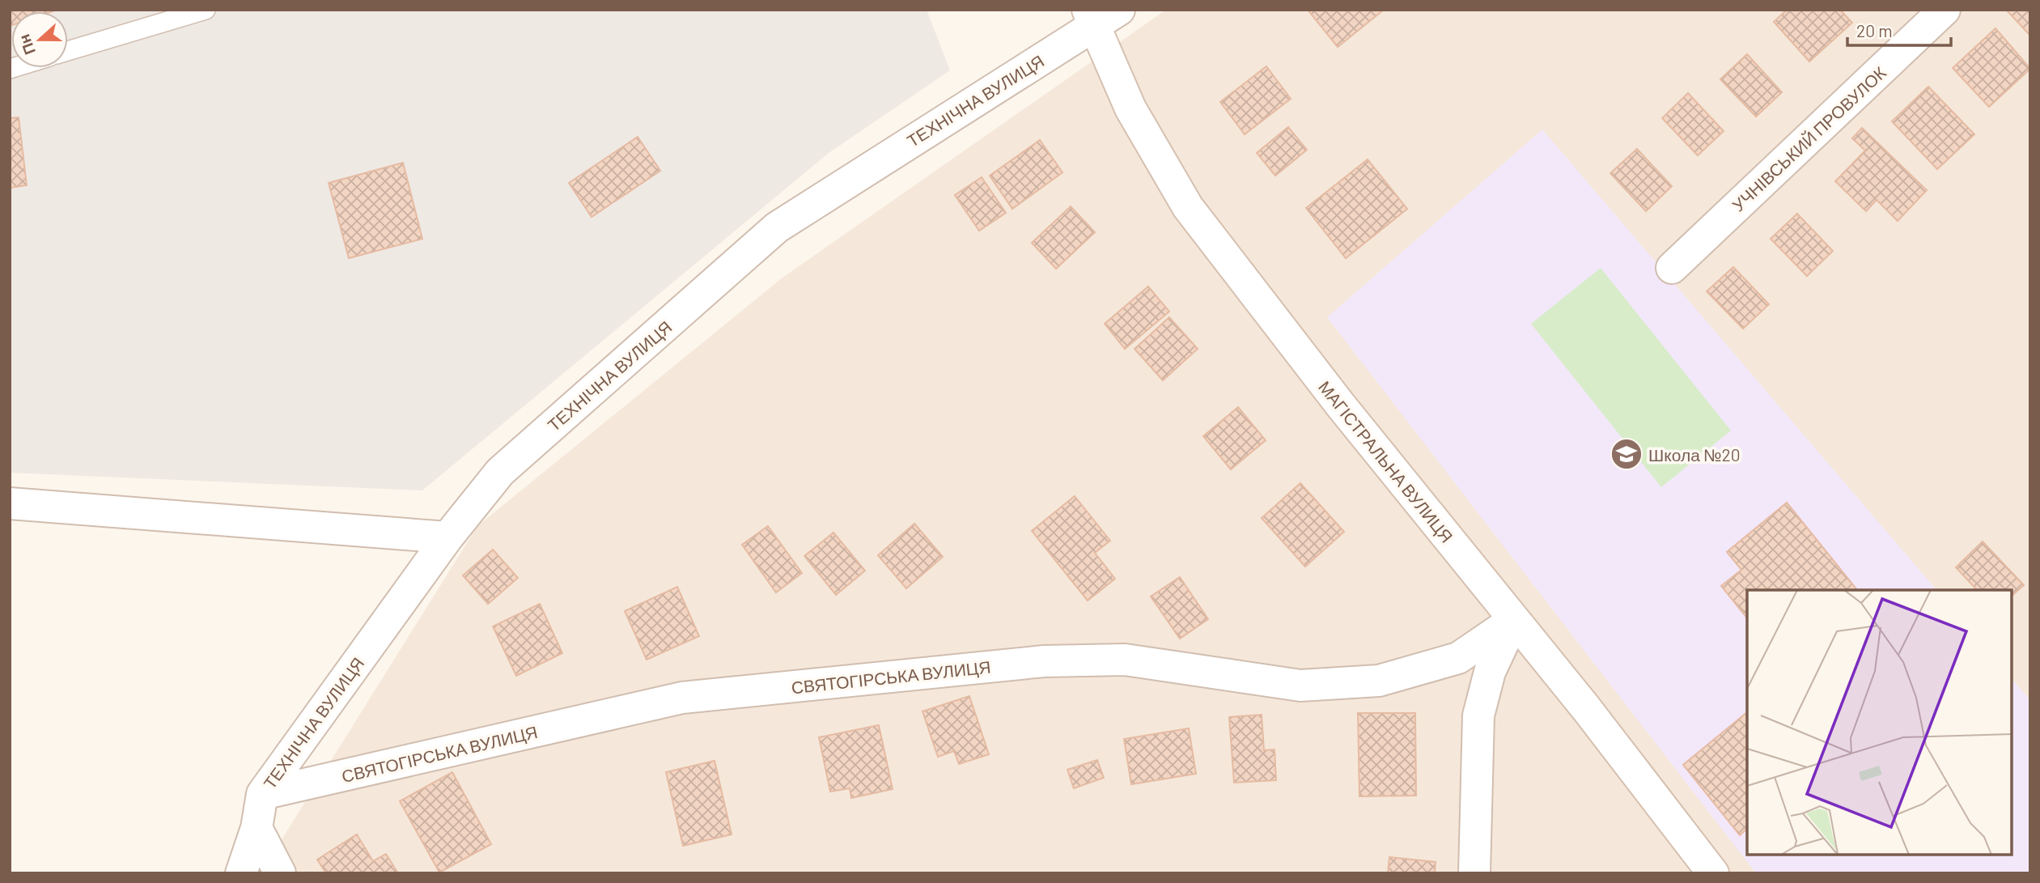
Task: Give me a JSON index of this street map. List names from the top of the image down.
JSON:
{
  "streets": {
    "street": [
      "ТЕХНІЧНА ВУЛИЦЯ",
      "УЧНІВСЬКИЙ ПРОВУЛОК",
      "МАГІСТРАЛЬНА ВУЛИЦЯ",
      "СВЯТОГІРСЬКА ВУЛИЦЯ"
    ]
  },
  "crossings": [
    ["ТЕХНІЧНА ВУЛИЦЯ", "МАГІСТРАЛЬНА ВУЛИЦЯ"],
    ["ТЕХНІЧНА ВУЛИЦЯ", "СВЯТОГІРСЬКА ВУЛИЦЯ"],
    ["МАГІСТРАЛЬНА ВУЛИЦЯ", "СВЯТОГІРСЬКА ВУЛИЦЯ"]
  ],
  "places": {
    "school or university": ["Школа №20"]
  },
  "scale_bar": "20 m",
  "north": "left"
}
